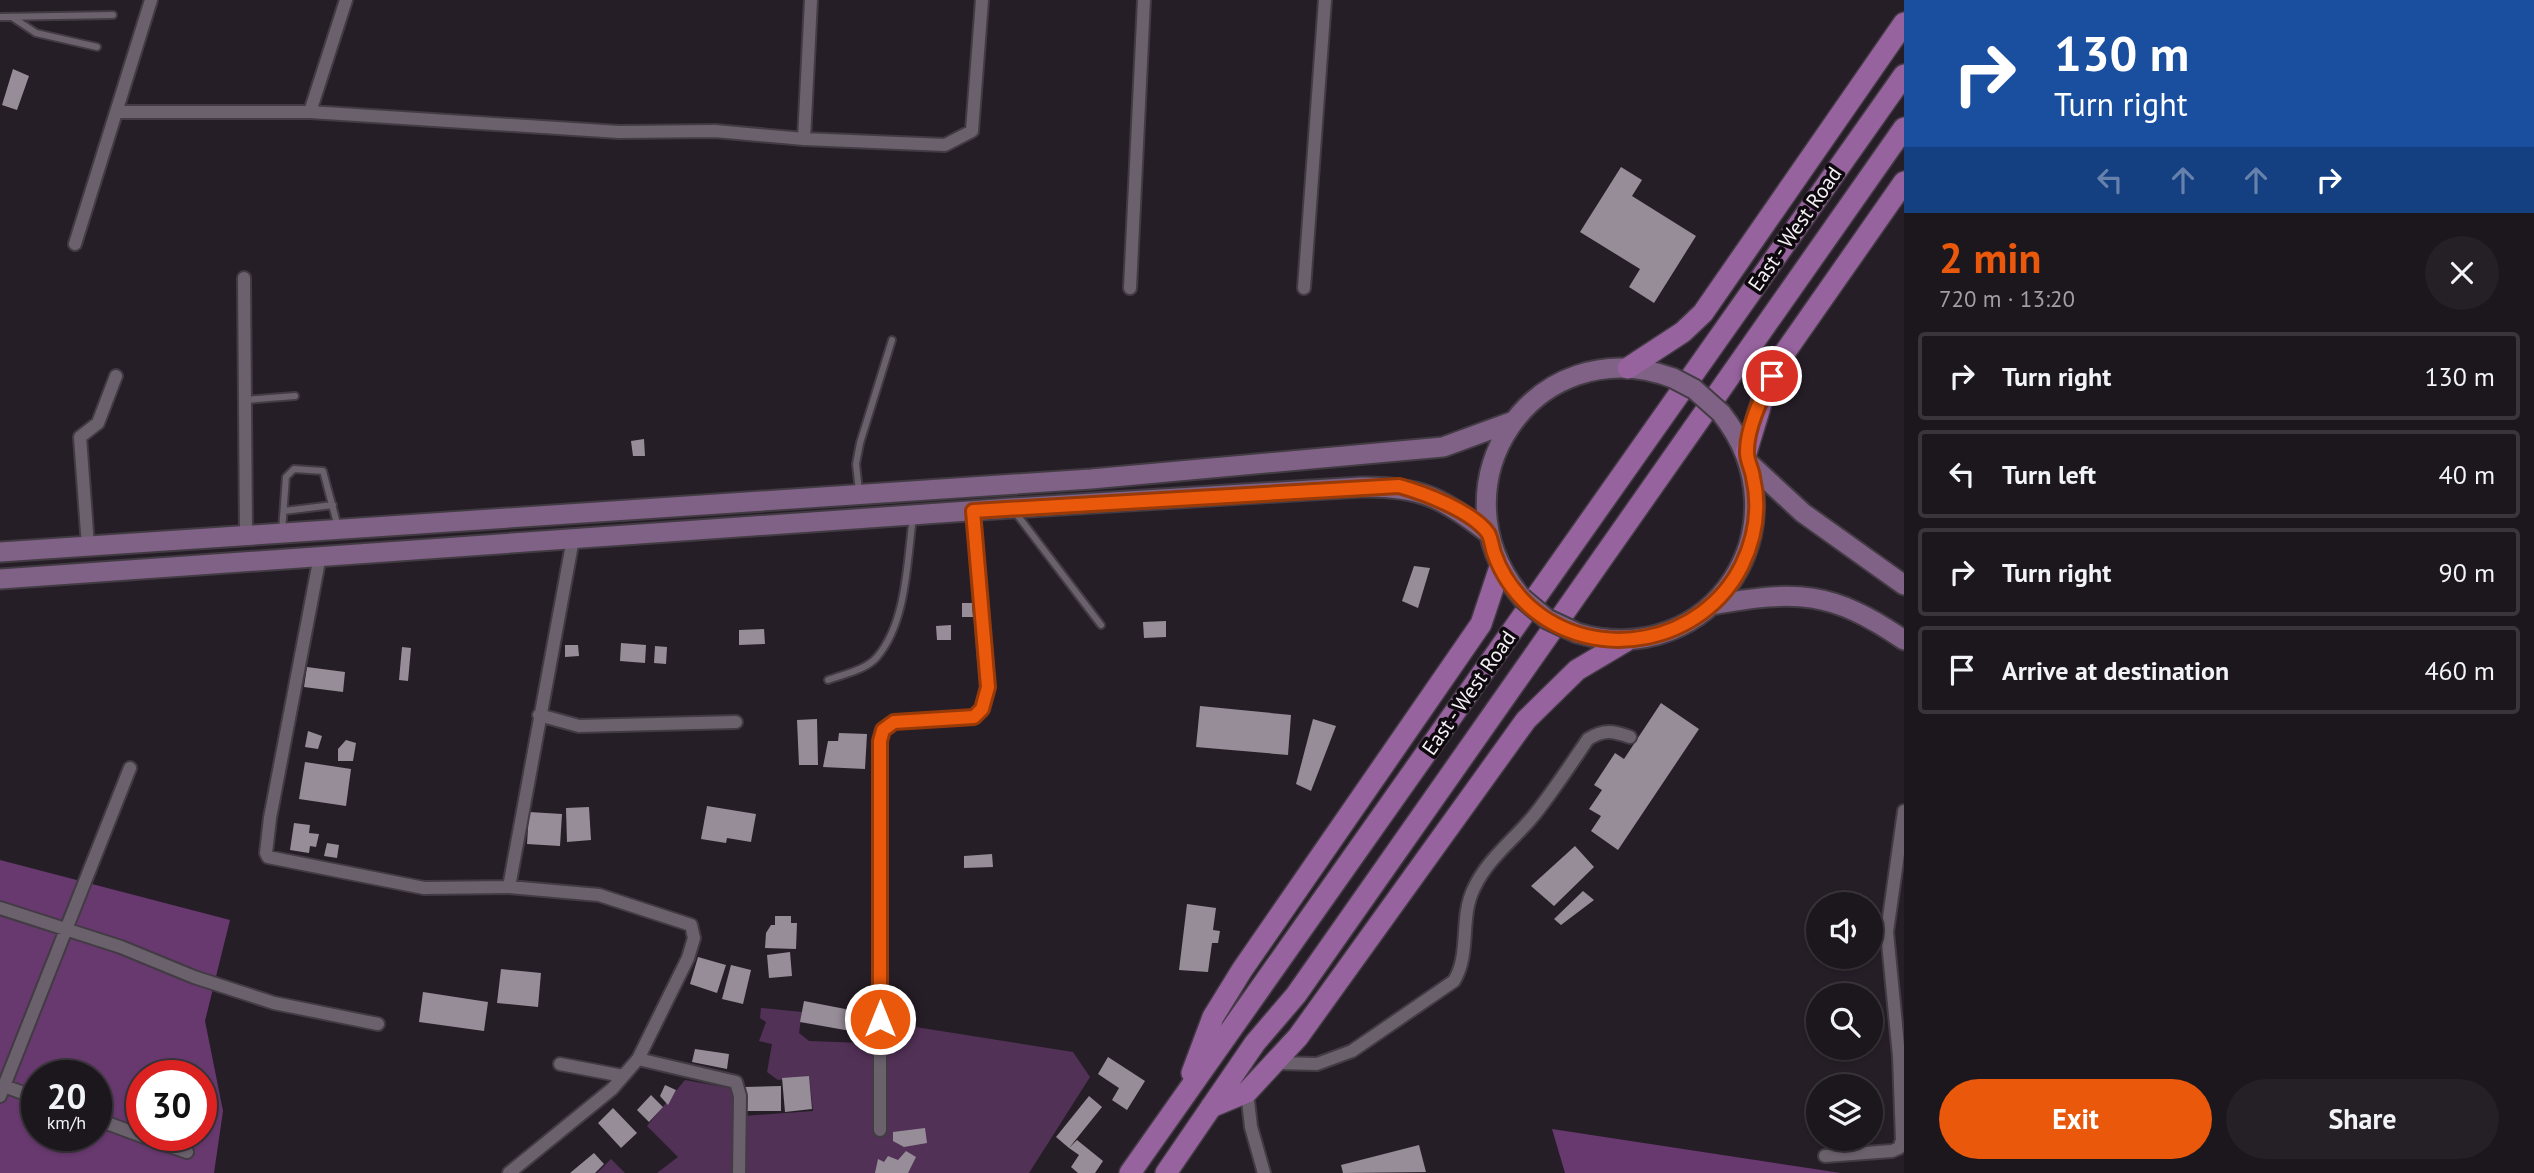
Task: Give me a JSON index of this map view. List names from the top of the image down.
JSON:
{
  "streets": {
    "main road": ["East - West Road"]
  },
  "page": {
    "turn": ["130 m", "Turn right"],
    "heading": ["2 min", "720 m · 13:20"],
    "list": [
      {
        "name": "Turn right",
        "value": "130 m"
      },
      {
        "name": "Turn left",
        "value": "40 m"
      },
      {
        "name": "Turn right",
        "value": "90 m"
      },
      {
        "name": "Arrive at destination",
        "value": "460 m"
      }
    ],
    "speed": "20 km/h",
    "limit": "30",
    "buttons": ["Exit", "Share"]
  }
}
